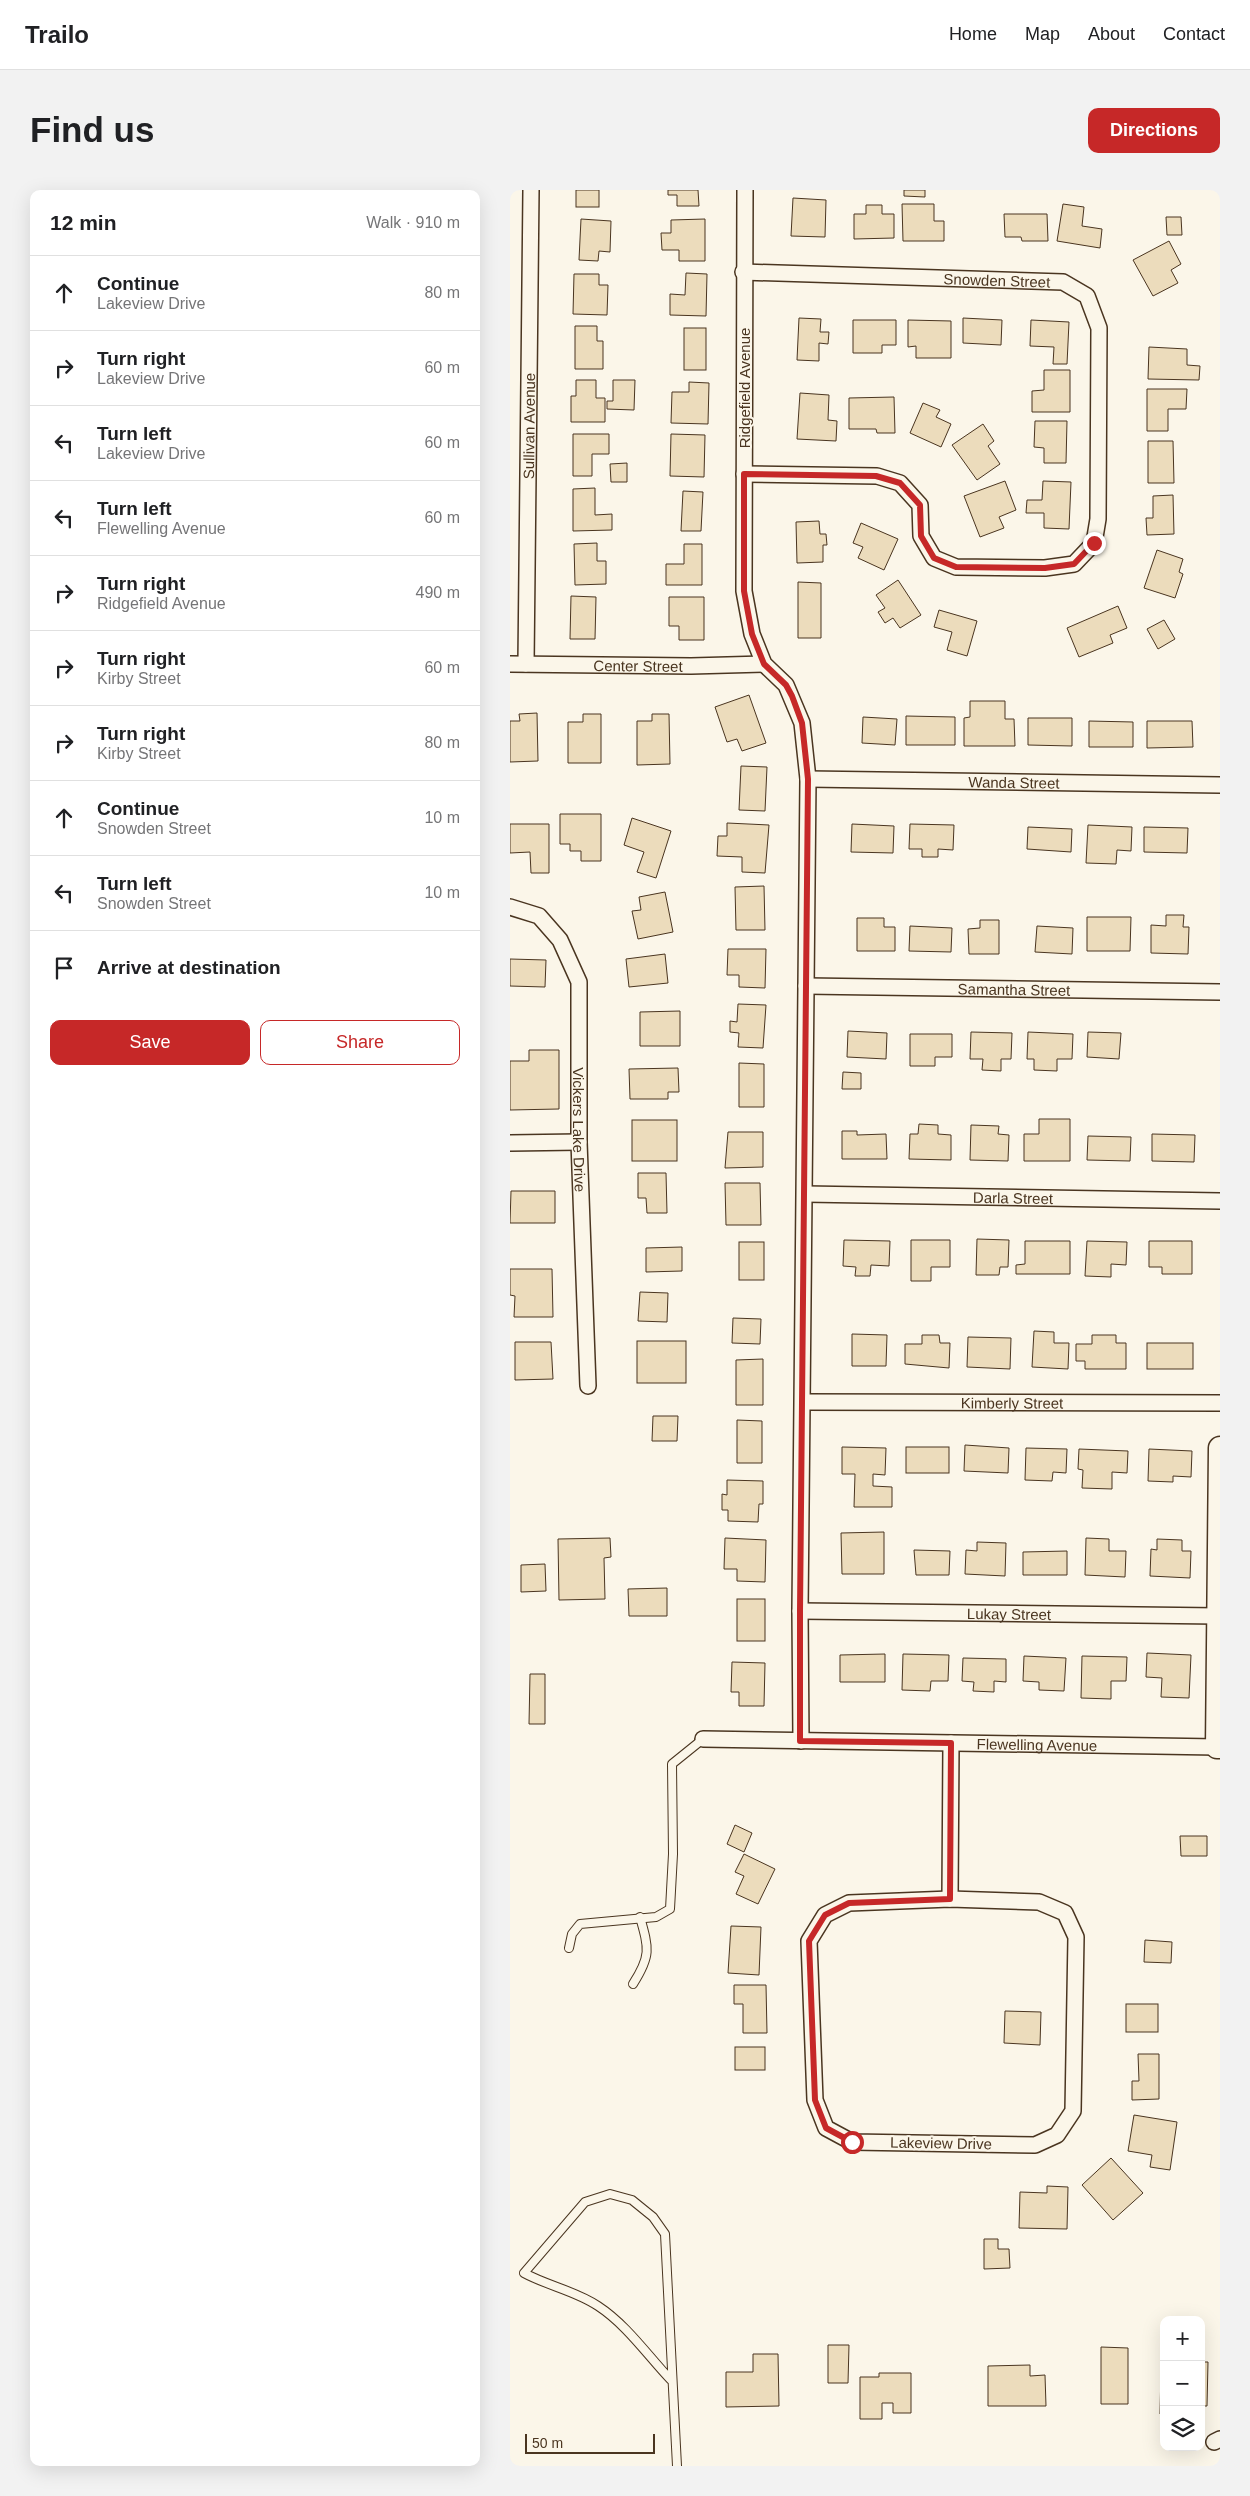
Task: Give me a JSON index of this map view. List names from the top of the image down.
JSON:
{
  "streets": {
    "street": [
      "Snowden Street",
      "Ridgefield Avenue",
      "Sullivan Avenue",
      "Center Street",
      "Wanda Street",
      "Samantha Street",
      "Vickers Lake Drive",
      "Darla Street",
      "Kimberly Street",
      "Lukay Street",
      "Flewelling Avenue",
      "Lakeview Drive"
    ]
  },
  "crossings": [
    ["Snowden Street", "Ridgefield Avenue"],
    ["Ridgefield Avenue", "Center Street"],
    ["Ridgefield Avenue", "Wanda Street"],
    ["Ridgefield Avenue", "Samantha Street"],
    ["Ridgefield Avenue", "Darla Street"],
    ["Ridgefield Avenue", "Kimberly Street"],
    ["Ridgefield Avenue", "Lukay Street"],
    ["Ridgefield Avenue", "Flewelling Avenue"],
    ["Sullivan Avenue", "Center Street"]
  ],
  "scale_bar": "50 m",
  "page": {
    "header": "Trailo",
    "nav": [
      "Home",
      "Map",
      "About",
      "Contact"
    ],
    "buttons": [
      "Directions",
      ["Save", "Share"]
    ],
    "title": "Find us",
    "heading": ["12 min", "Walk · 910 m"],
    "list": [
      ["Continue", "Lakeview Drive", "80 m"],
      ["Turn right", "Lakeview Drive", "60 m"],
      ["Turn left", "Lakeview Drive", "60 m"],
      ["Turn left", "Flewelling Avenue", "60 m"],
      ["Turn right", "Ridgefield Avenue", "490 m"],
      ["Turn right", "Kirby Street", "60 m"],
      ["Turn right", "Kirby Street", "80 m"],
      ["Continue", "Snowden Street", "10 m"],
      ["Turn left", "Snowden Street", "10 m"],
      "Arrive at destination"
    ],
    "map_buttons": ["+", "−"],
    "scale": "50 m"
  }
}
